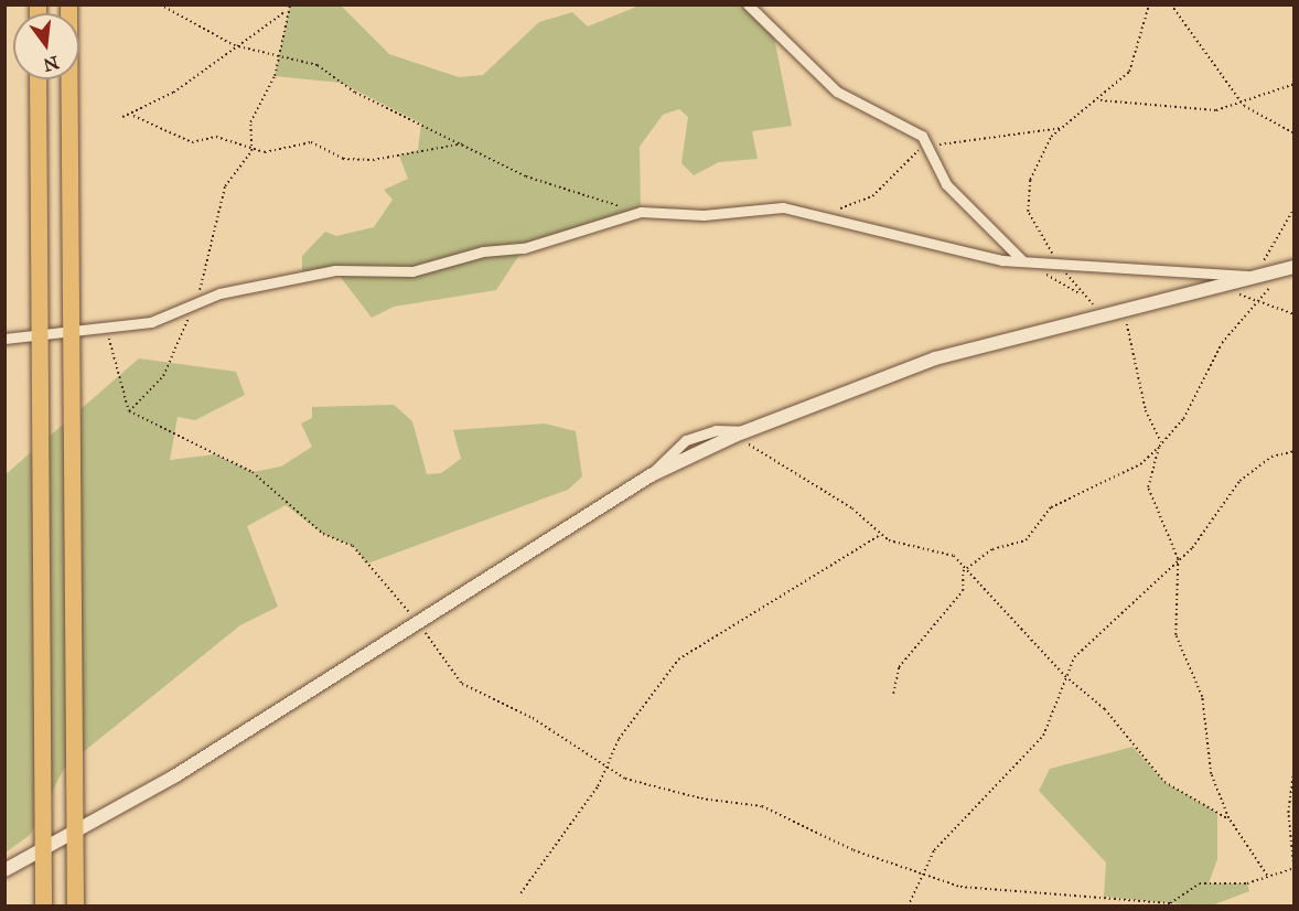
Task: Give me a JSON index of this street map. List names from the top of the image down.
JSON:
{
  "north": "bottom"
}
